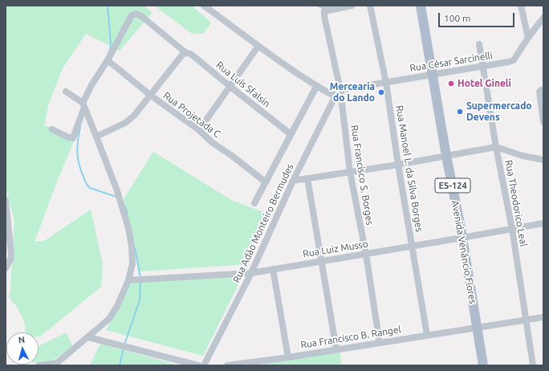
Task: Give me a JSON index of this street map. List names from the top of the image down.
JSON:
{
  "streets": {
    "main road": ["ES-124", "Avenida Venâncio Flores"],
    "street": [
      "Rua César Sarcinelli",
      "Rua Luís Sfalsin",
      "Rua Projetada C",
      "Rua Manoel L. da Silva Borges",
      "Rua Francisco S. Borges",
      "Rua Theodorico Leal",
      "Rua Adão Monteiro Bermudes",
      "Rua Luiz Musso",
      "Rua Francisco B. Rangel"
    ]
  },
  "crossings": [
    ["Rua César Sarcinelli", "Rua Manoel L. da Silva Borges"],
    ["Rua César Sarcinelli", "Rua Francisco S. Borges"],
    ["Rua César Sarcinelli", "Rua Theodorico Leal"],
    ["Rua César Sarcinelli", "Rua Adão Monteiro Bermudes"],
    ["Rua César Sarcinelli", "Avenida Venâncio Flores"],
    ["Rua Luís Sfalsin", "Rua Projetada C"],
    ["Rua Luís Sfalsin", "Rua Adão Monteiro Bermudes"],
    ["Rua Projetada C", "Rua Adão Monteiro Bermudes"],
    ["Rua Manoel L. da Silva Borges", "Rua Luiz Musso"],
    ["Rua Manoel L. da Silva Borges", "Rua Francisco B. Rangel"],
    ["Rua Francisco S. Borges", "Rua Adão Monteiro Bermudes"],
    ["Rua Francisco S. Borges", "Rua Luiz Musso"],
    ["Rua Francisco S. Borges", "Rua Francisco B. Rangel"],
    ["Rua Theodorico Leal", "Rua Luiz Musso"],
    ["Rua Theodorico Leal", "Rua Francisco B. Rangel"],
    ["Rua Adão Monteiro Bermudes", "Rua Luiz Musso"],
    ["Rua Luiz Musso", "Avenida Venâncio Flores"],
    ["Avenida Venâncio Flores", "Rua Francisco B. Rangel"]
  ],
  "places": ["Hotel Gineli", "Mercearia do Lando", "Supermercado Devens"],
  "scale_bar": "100 m",
  "north": "top"
}
